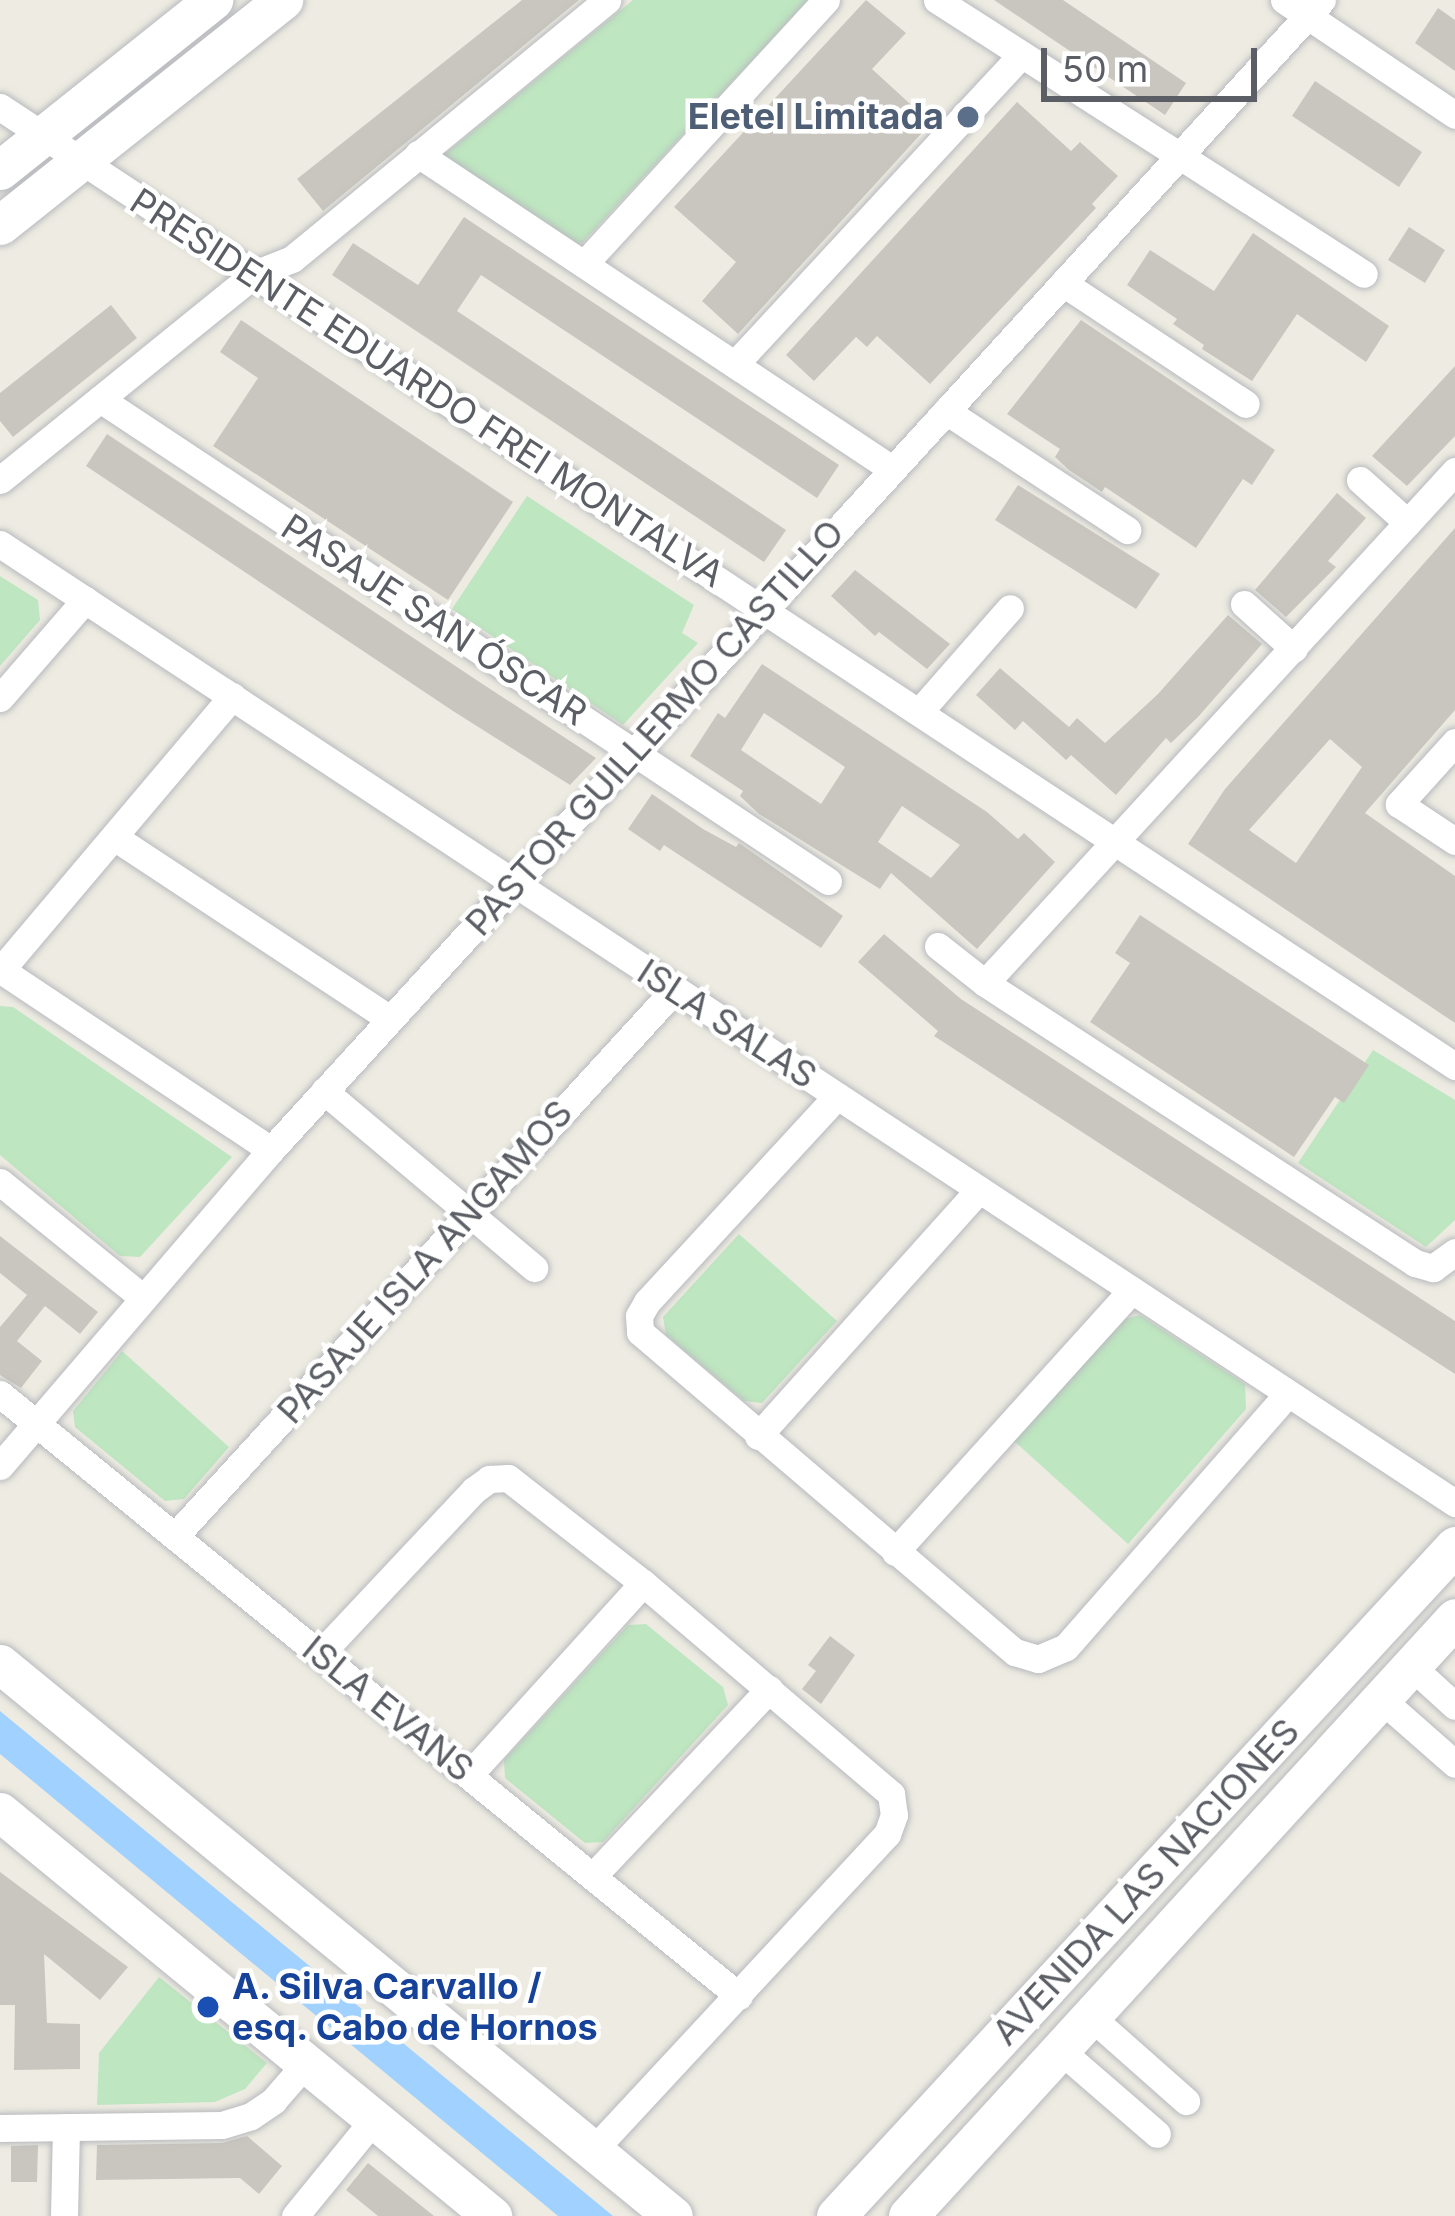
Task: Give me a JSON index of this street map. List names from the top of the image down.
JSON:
{
  "streets": {
    "street": [
      "PRESIDENTE EDUARDO FREI MONTALVA",
      "PASAJE SAN ÓSCAR",
      "PASTOR GUILLERMO CASTILLO",
      "ISLA SALAS",
      "PASAJE ISLA ANGAMOS",
      "ISLA EVANS",
      "AVENIDA LAS NACIONES"
    ]
  },
  "crossings": [
    ["PRESIDENTE EDUARDO FREI MONTALVA", "PASTOR GUILLERMO CASTILLO"],
    ["PASAJE SAN ÓSCAR", "PASTOR GUILLERMO CASTILLO"],
    ["PASTOR GUILLERMO CASTILLO", "ISLA SALAS"],
    ["PASTOR GUILLERMO CASTILLO", "ISLA EVANS"],
    ["ISLA SALAS", "PASAJE ISLA ANGAMOS"],
    ["PASAJE ISLA ANGAMOS", "ISLA EVANS"]
  ],
  "places": ["Eletel Limitada", "A. Silva Carvallo / esq. Cabo de Hornos"],
  "scale_bar": "50 m"
}
